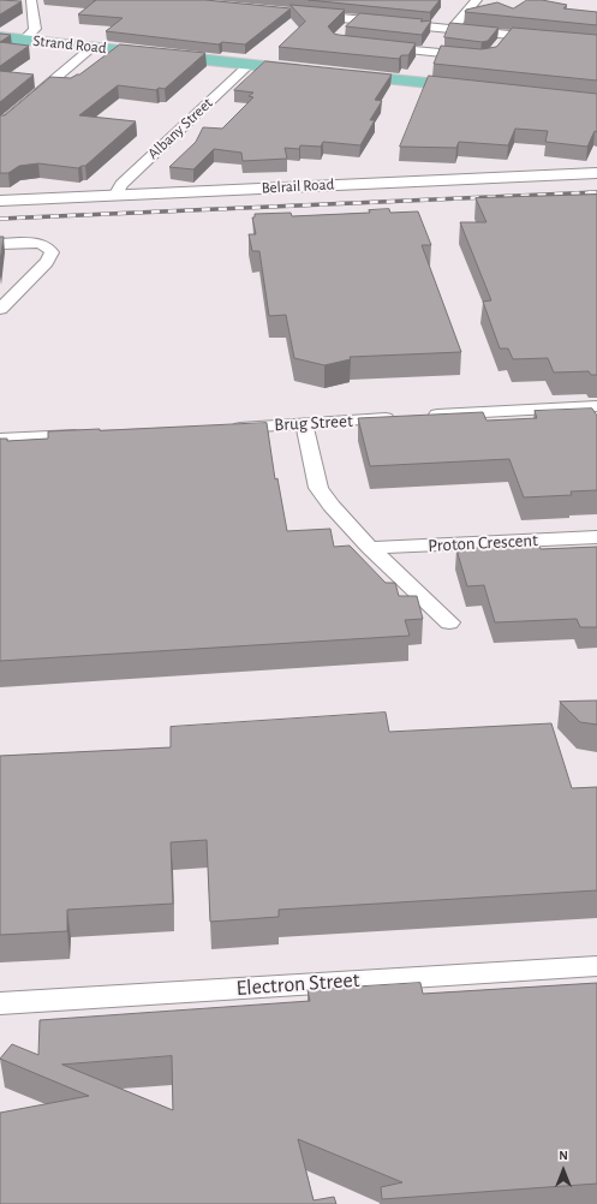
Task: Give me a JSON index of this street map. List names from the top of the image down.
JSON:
{
  "streets": {
    "main road": ["Strand Road"],
    "street": [
      "Albany Street",
      "Belrail Road",
      "Brug Street",
      "Proton Crescent",
      "Electron Street"
    ]
  },
  "crossings": [
    ["Strand Road", "Albany Street"],
    ["Albany Street", "Belrail Road"]
  ],
  "north": "top"
}
